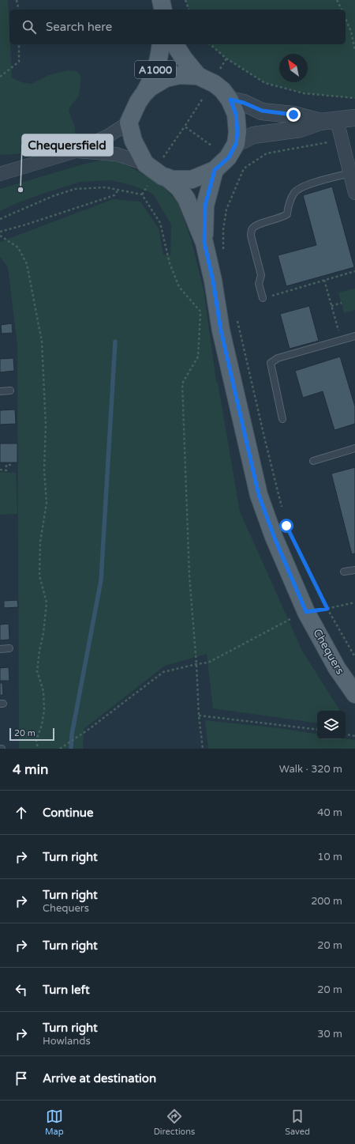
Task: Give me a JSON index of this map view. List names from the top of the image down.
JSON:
{
  "streets": {
    "main road": ["A1000", "Chequers"]
  },
  "crossings": [
    ["A1000", "Chequers"]
  ],
  "places": ["Chequersfield"],
  "scale_bar": "20 m",
  "north": "top left",
  "page": {
    "search": "Search here",
    "scale": "20 m",
    "heading": ["4 min", "Walk · 320 m"],
    "list": [
      ["Continue", "40 m"],
      ["Turn right", "10 m"],
      ["Turn right", "Chequers", "200 m"],
      ["Turn right", "20 m"],
      ["Turn left", "20 m"],
      ["Turn right", "Howlands", "30 m"],
      "Arrive at destination"
    ],
    "nav": ["Map", "Directions", "Saved"]
  }
}
